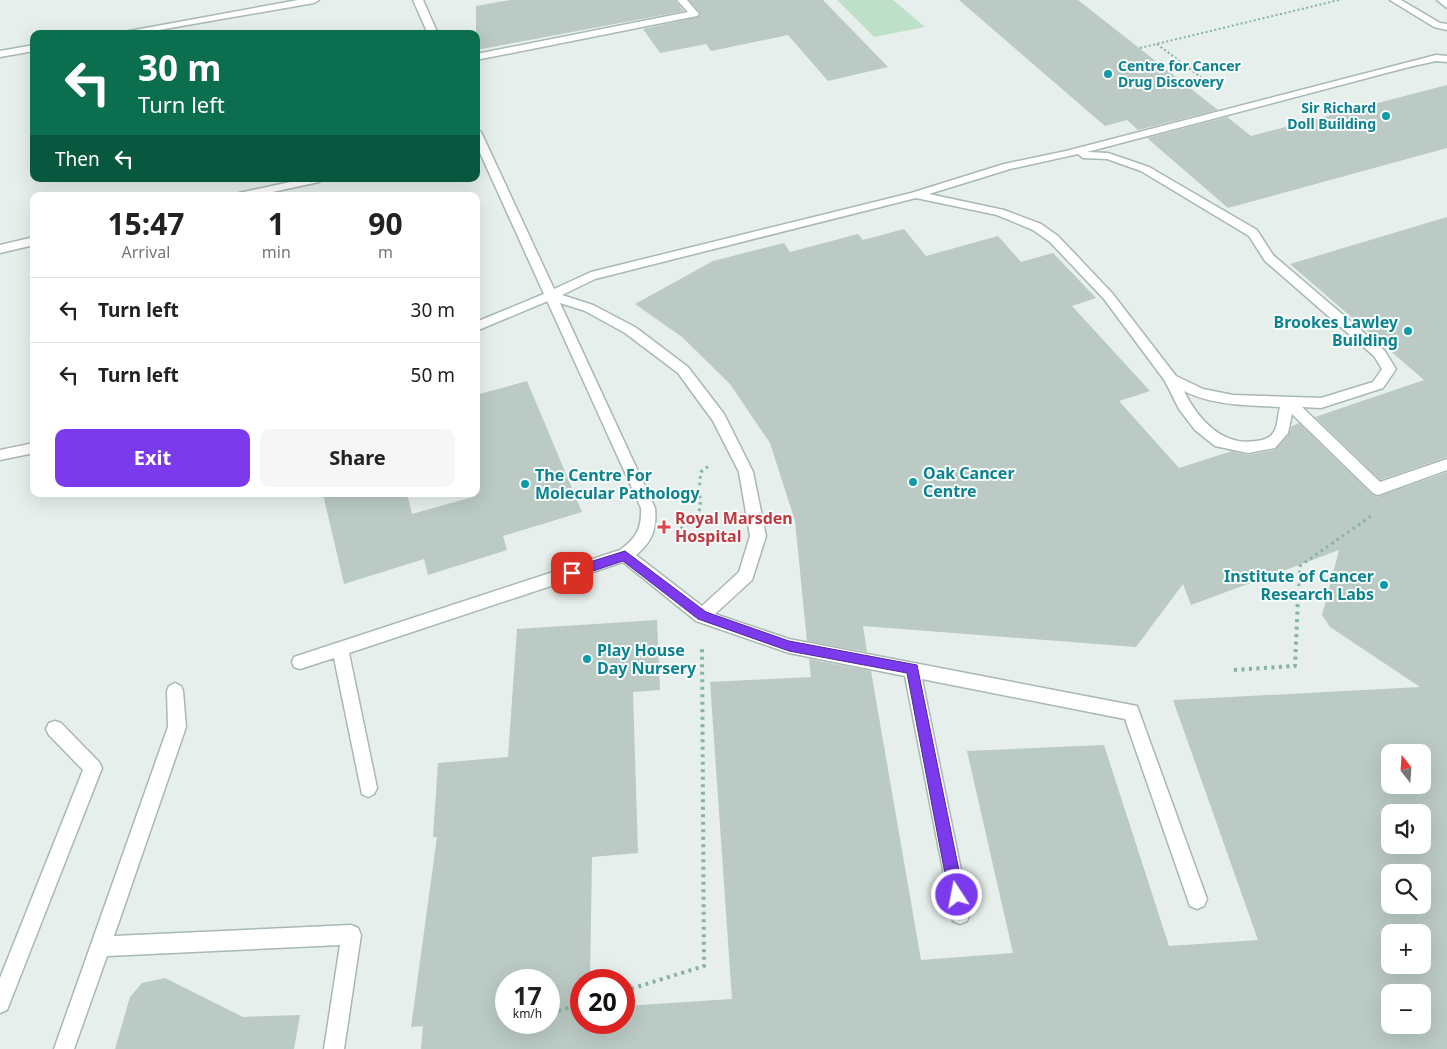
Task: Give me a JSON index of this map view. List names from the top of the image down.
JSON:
{
  "places": {
    "other": [
      "Centre for Cancer Drug Discovery",
      "Sir Richard Doll Building",
      "Brookes Lawley Building",
      "Oak Cancer Centre",
      "The Centre For Molecular Pathology",
      "Institute of Cancer Research Labs",
      "Play House Day Nursery"
    ],
    "health": ["Royal Marsden Hospital"]
  },
  "north": "top",
  "page": {
    "turn": ["30 m", "Turn left"],
    "then": "Then",
    "eta": [
      "15:47",
      "Arrival",
      "1",
      "min",
      "90",
      "m"
    ],
    "list": [
      {
        "name": "Turn left",
        "value": "30 m"
      },
      {
        "name": "Turn left",
        "value": "50 m"
      }
    ],
    "buttons": ["Exit", "Share"],
    "map_buttons": ["+", "−"],
    "speed": "17 km/h",
    "limit": "20"
  }
}
